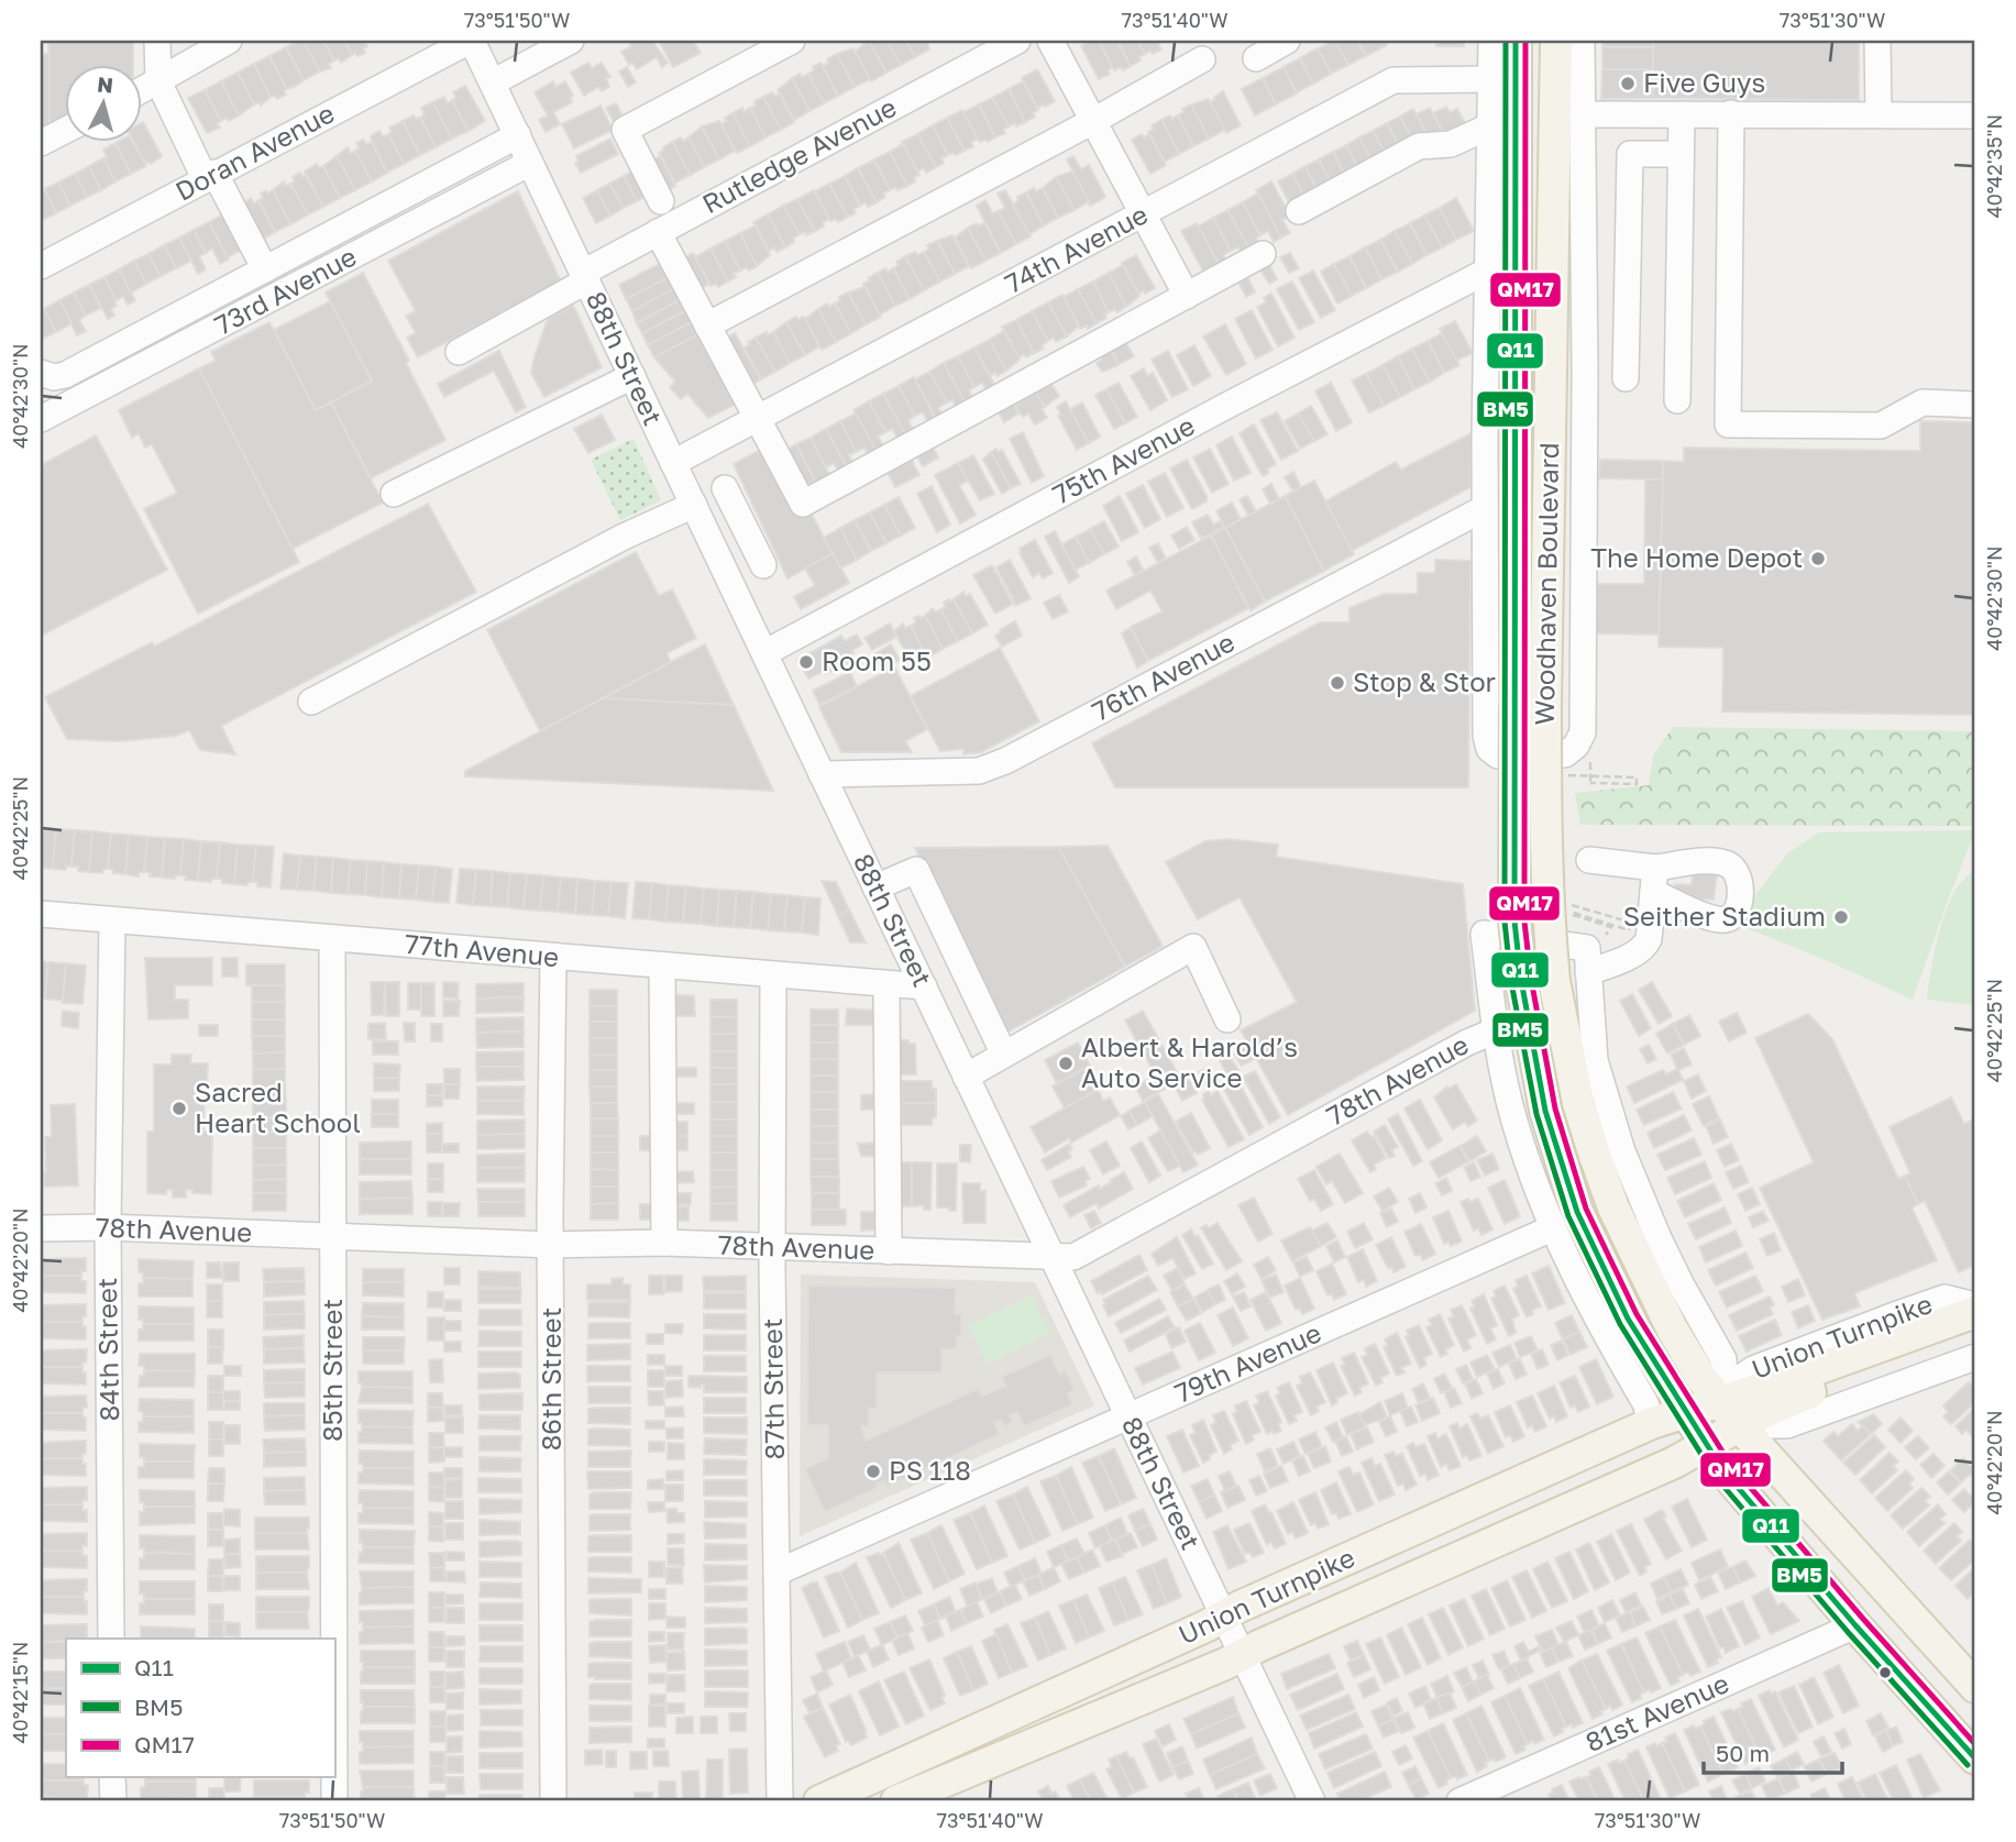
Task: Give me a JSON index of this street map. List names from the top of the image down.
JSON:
{
  "streets": {
    "main road": ["Woodhaven Boulevard", "Union Turnpike"],
    "street": [
      "Doran Avenue",
      "Rutledge Avenue",
      "74th Avenue",
      "73rd Avenue",
      "88th Street",
      "75th Avenue",
      "76th Avenue",
      "77th Avenue",
      "78th Avenue",
      "84th Street",
      "79th Avenue",
      "85th Street",
      "86th Street",
      "87th Street",
      "81st Avenue"
    ]
  },
  "crossings": [
    ["Doran Avenue", "88th Street"],
    ["Rutledge Avenue", "88th Street"],
    ["74th Avenue", "88th Street"],
    ["73rd Avenue", "88th Street"],
    ["88th Street", "75th Avenue"],
    ["88th Street", "76th Avenue"],
    ["88th Street", "77th Avenue"],
    ["88th Street", "78th Avenue"],
    ["88th Street", "Union Turnpike"],
    ["88th Street", "79th Avenue"],
    ["Woodhaven Boulevard", "Union Turnpike"],
    ["Woodhaven Boulevard", "81st Avenue"],
    ["77th Avenue", "84th Street"],
    ["77th Avenue", "85th Street"],
    ["77th Avenue", "86th Street"],
    ["77th Avenue", "87th Street"],
    ["78th Avenue", "84th Street"],
    ["78th Avenue", "85th Street"],
    ["78th Avenue", "86th Street"],
    ["78th Avenue", "87th Street"],
    ["79th Avenue", "87th Street"]
  ],
  "places": [
    "Five Guys",
    "The Home Depot",
    "Room 55",
    "Stop & Stor",
    "Seither Stadium",
    "Albert & Harold’s Auto Service",
    "Sacred Heart School",
    "PS 118"
  ],
  "lines": ["transit line Q11", "transit line BM5", "transit line QM17"],
  "legend": ["Q11", "BM5", "QM17"],
  "scale_bar": "50 m",
  "north": "top",
  "coordinates": [
    "73°51'50\"W",
    "73°51'40\"W",
    "73°51'30\"W",
    "40°42'35\"N",
    "40°42'30\"N",
    "40°42'25\"N",
    "40°42'20\"N",
    "40°42'15\"N"
  ]
}
